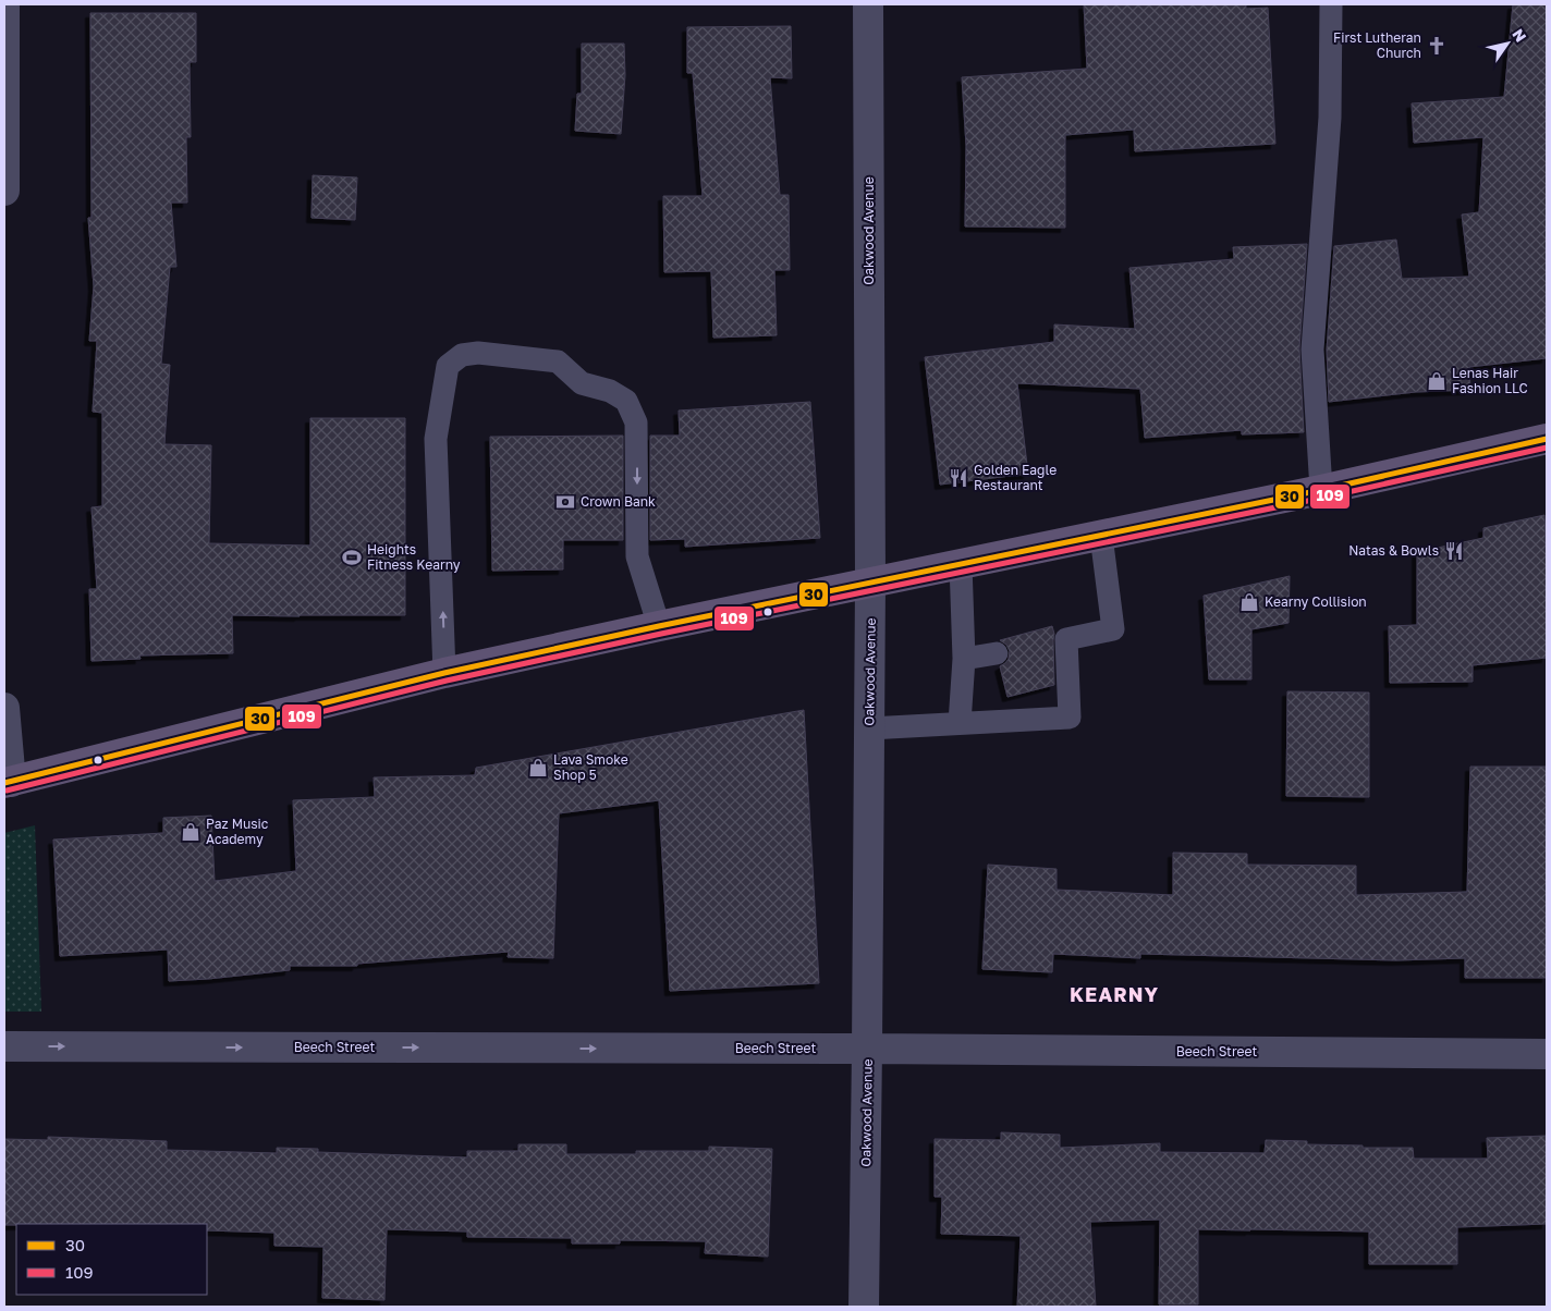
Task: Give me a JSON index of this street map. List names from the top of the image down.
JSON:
{
  "streets": {
    "street": ["Oakwood Avenue", "Beech Street"]
  },
  "crossings": [
    ["Oakwood Avenue", "Beech Street"]
  ],
  "one_way": ["Beech Street"],
  "districts": ["KEARNY"],
  "places": {
    "church": ["First Lutheran Church"],
    "shop": [
      "Lenas Hair Fashion LLC",
      "Kearny Collision",
      "Lava Smoke Shop 5",
      "Paz Music Academy"
    ],
    "restaurant": ["Golden Eagle Restaurant", "Natas & Bowls"],
    "bank": ["Crown Bank"],
    "sports": ["Heights Fitness Kearny"]
  },
  "lines": ["transit line 30", "transit line 109"],
  "legend": ["30", "109"],
  "north": "top right"
}
